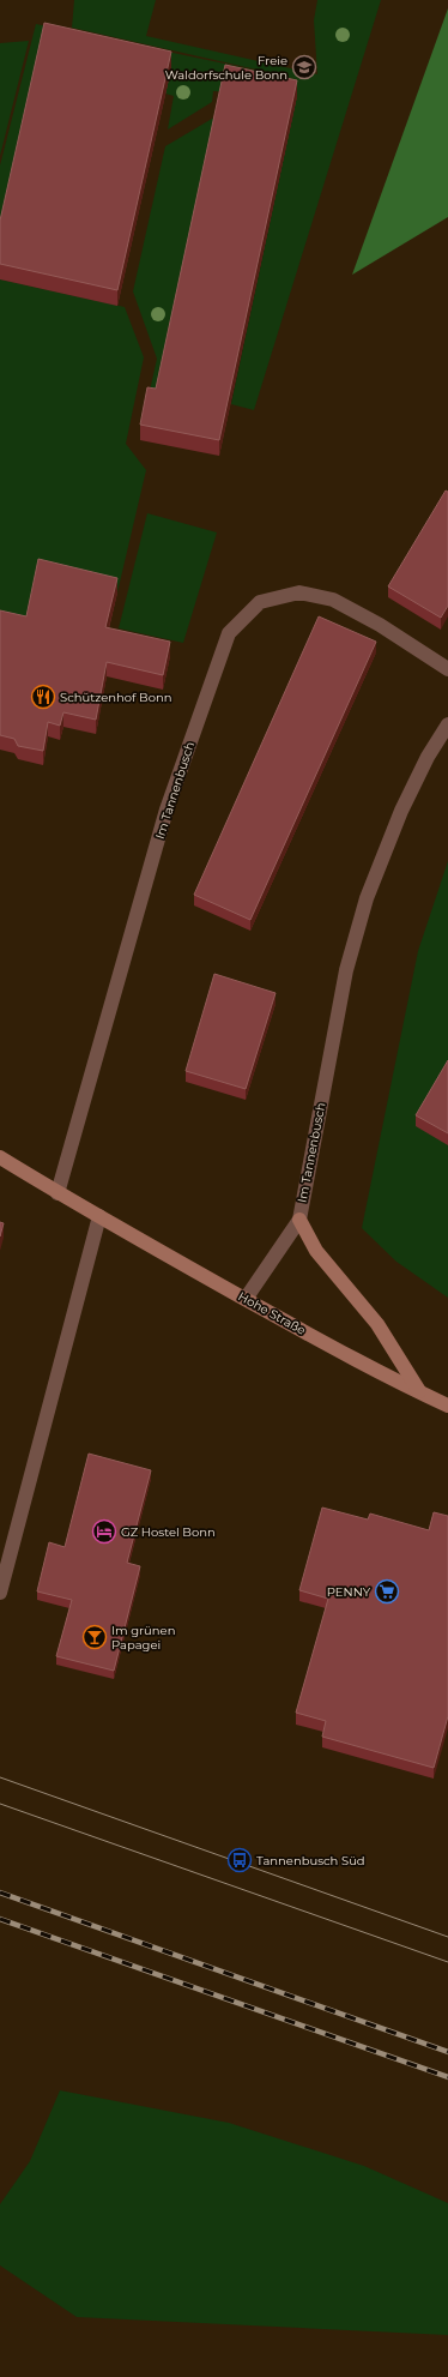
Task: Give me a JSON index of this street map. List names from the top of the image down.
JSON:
{
  "streets": {
    "street": ["Im Tannenbusch", "Hohe Straße"]
  },
  "crossings": [
    ["Im Tannenbusch", "Hohe Straße"]
  ],
  "places": {
    "school or university": ["Freie Waldorfschule Bonn"],
    "restaurant": ["Schützenhof Bonn"],
    "hotel": ["GZ Hostel Bonn"],
    "supermarket": ["PENNY"],
    "bar": ["Im grünen Papagei"],
    "bus stop": ["Tannenbusch Süd"]
  }
}
